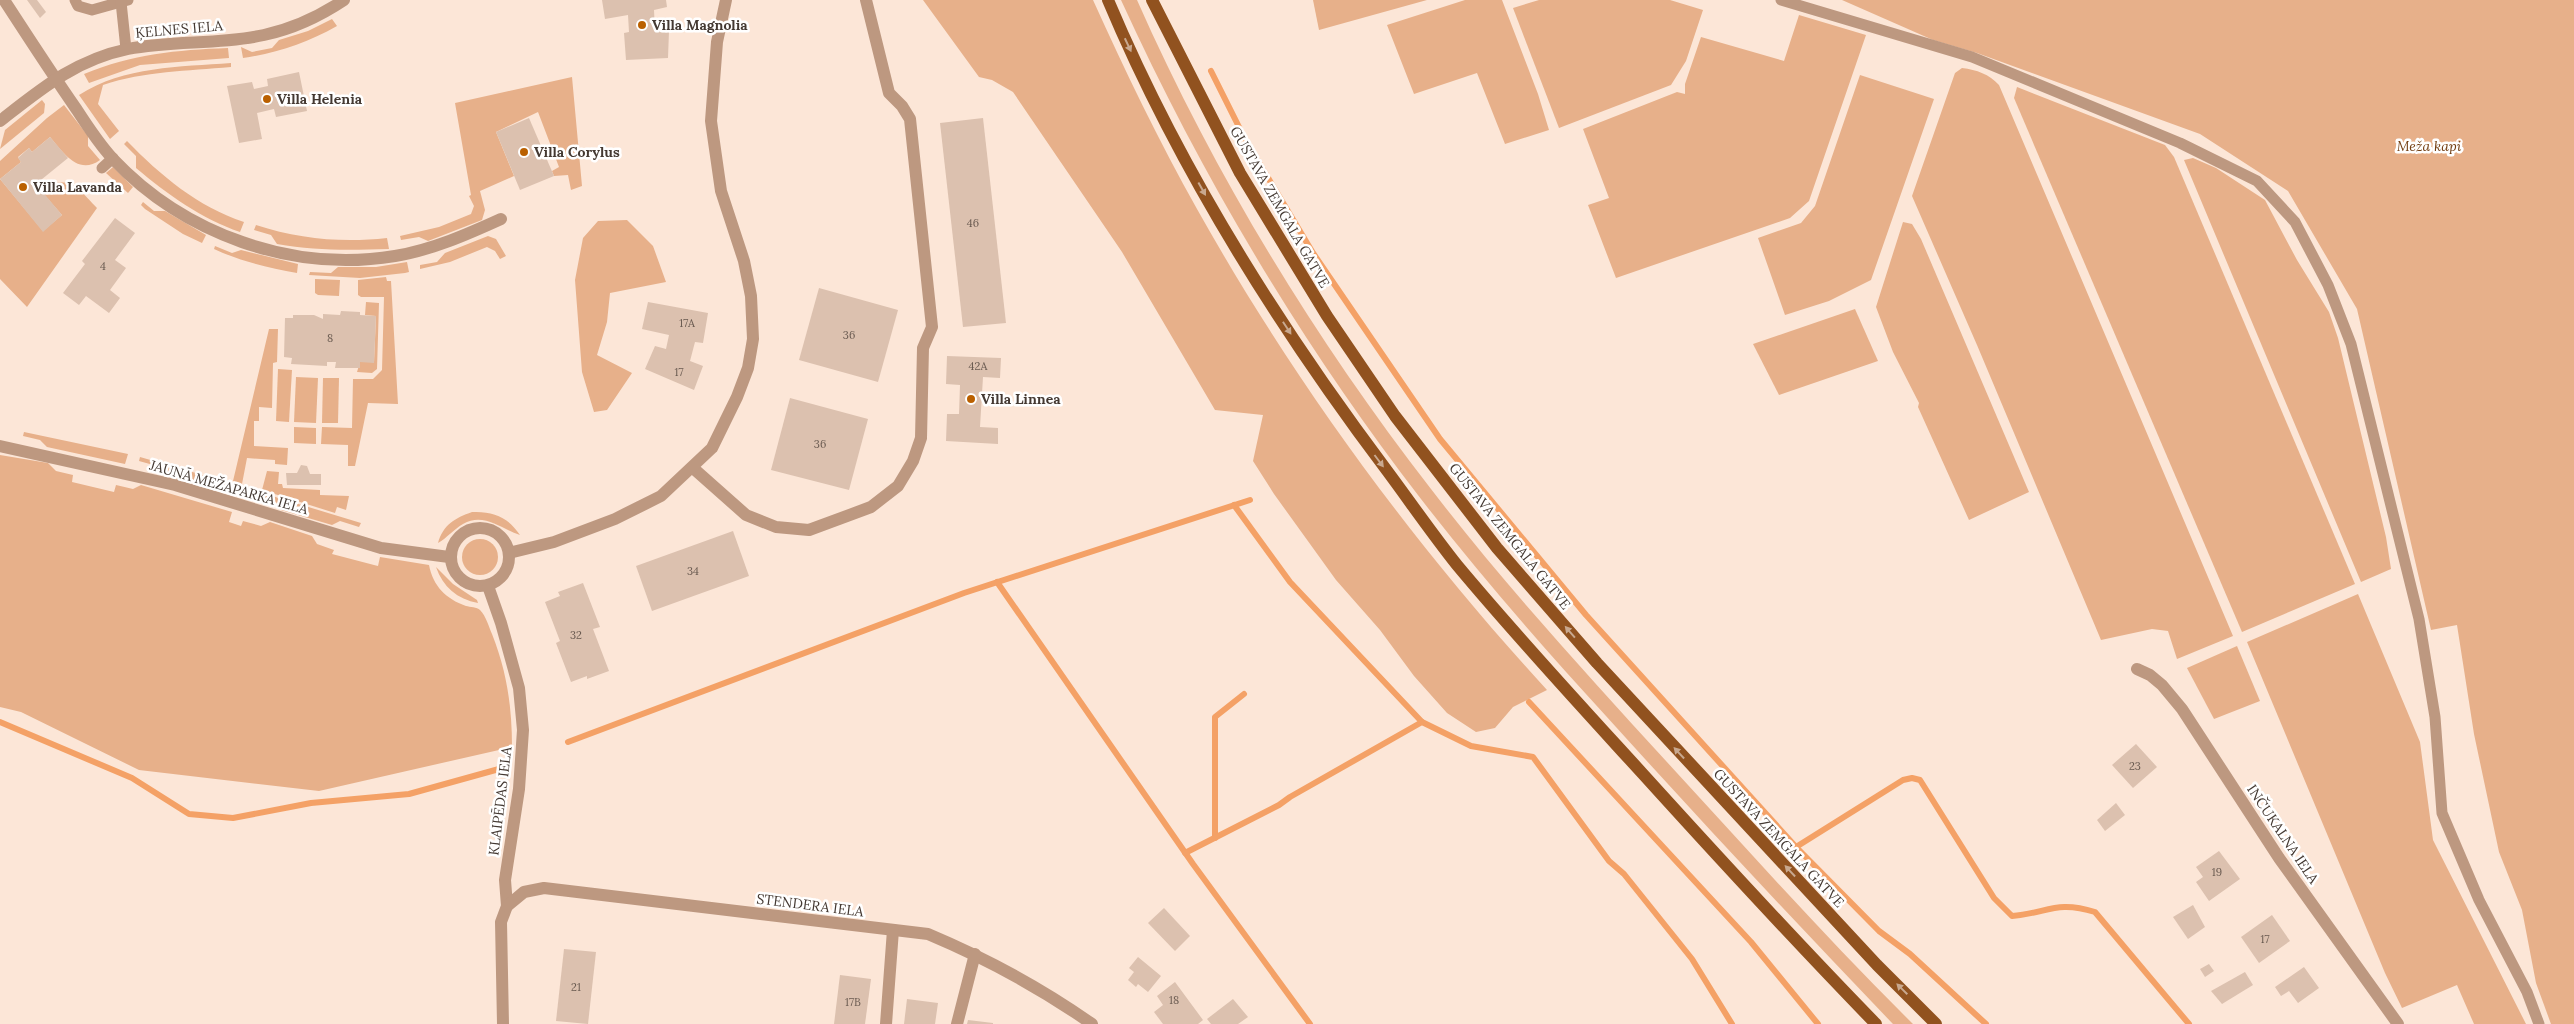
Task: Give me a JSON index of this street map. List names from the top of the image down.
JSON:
{
  "streets": {
    "main road": ["GUSTAVA ZEMGALA GATVE"],
    "street": [
      "ĶELNES IELA",
      "JAUNĀ MEŽAPARKA IELA",
      "KLAIPĒDAS IELA",
      "INČUKALNA IELA",
      "STENDERA IELA"
    ]
  },
  "crossings": [
    ["JAUNĀ MEŽAPARKA IELA", "KLAIPĒDAS IELA"],
    ["KLAIPĒDAS IELA", "STENDERA IELA"]
  ],
  "parks": ["Meža kapi"],
  "places": [
    "Villa Magnolia",
    "Villa Helenia",
    "Villa Corylus",
    "Villa Lavanda",
    "Villa Linnea"
  ],
  "house_numbers": [
    "46",
    "4",
    "17A",
    "36",
    "8",
    "42A",
    "17",
    "36",
    "34",
    "32",
    "23",
    "19",
    "17",
    "21",
    "18",
    "17B"
  ]
}
